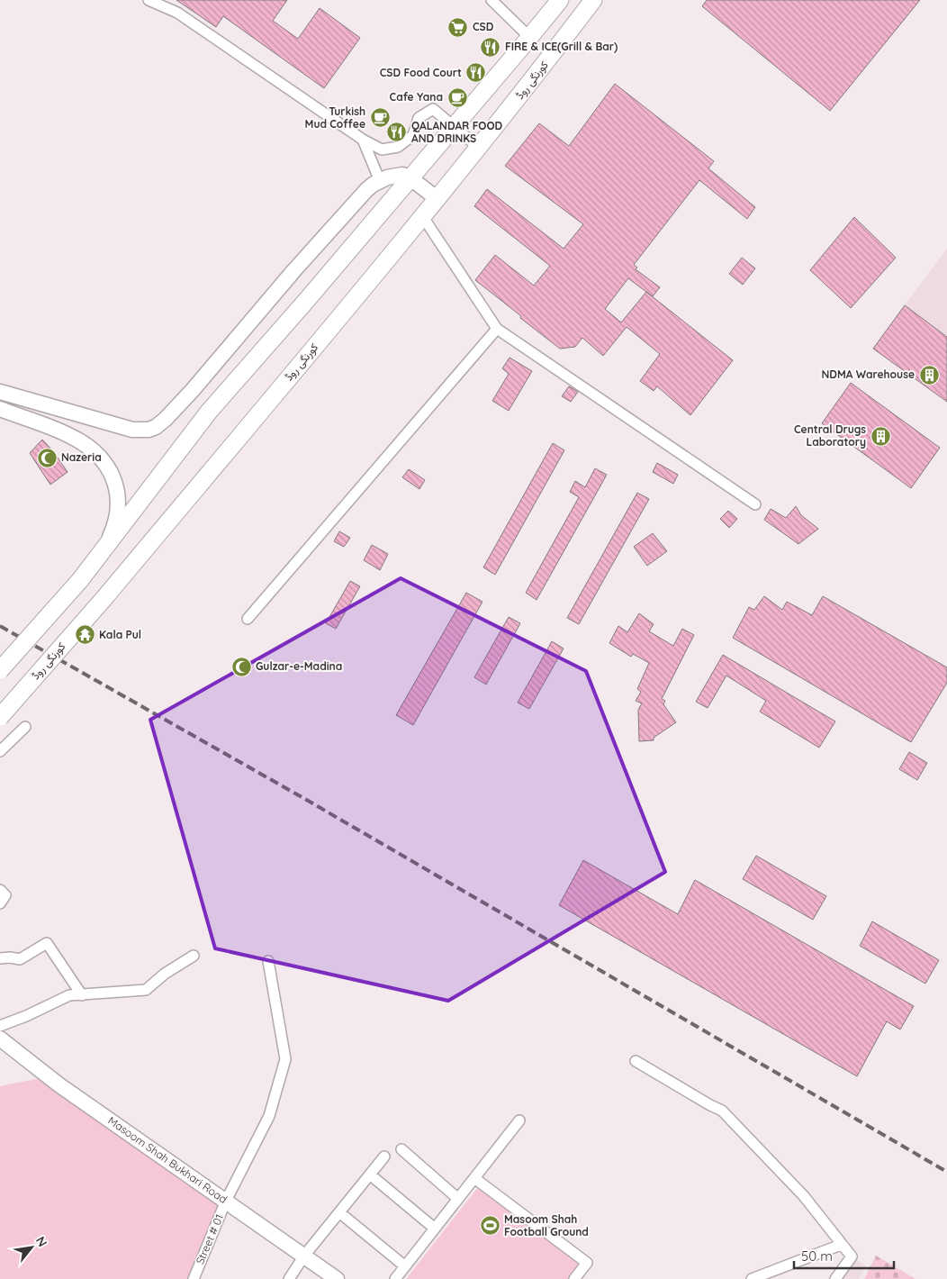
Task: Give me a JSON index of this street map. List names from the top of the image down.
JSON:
{
  "streets": {
    "main road": ["کورنگی روڈ"],
    "street": ["Masoom Shah Bukhari Road", "Street # 01"]
  },
  "crossings": [
    ["Masoom Shah Bukhari Road", "Street # 01"]
  ],
  "places": {
    "supermarket": ["CSD"],
    "restaurant": ["FIRE & ICE(Grill & Bar)", "CSD Food Court", "QALANDAR FOOD AND DRINKS"],
    "cafe": ["Cafe Yana", "Turkish Mud Coffee"],
    "building": ["NDMA Warehouse", "Central Drugs Laboratory"],
    "mosque": ["Nazeria", "Gulzar-e-Madina"],
    "temple": ["Kala Pul"],
    "sports": ["Masoom Shah Football Ground"]
  },
  "scale_bar": "50 m",
  "north": "top right"
}
